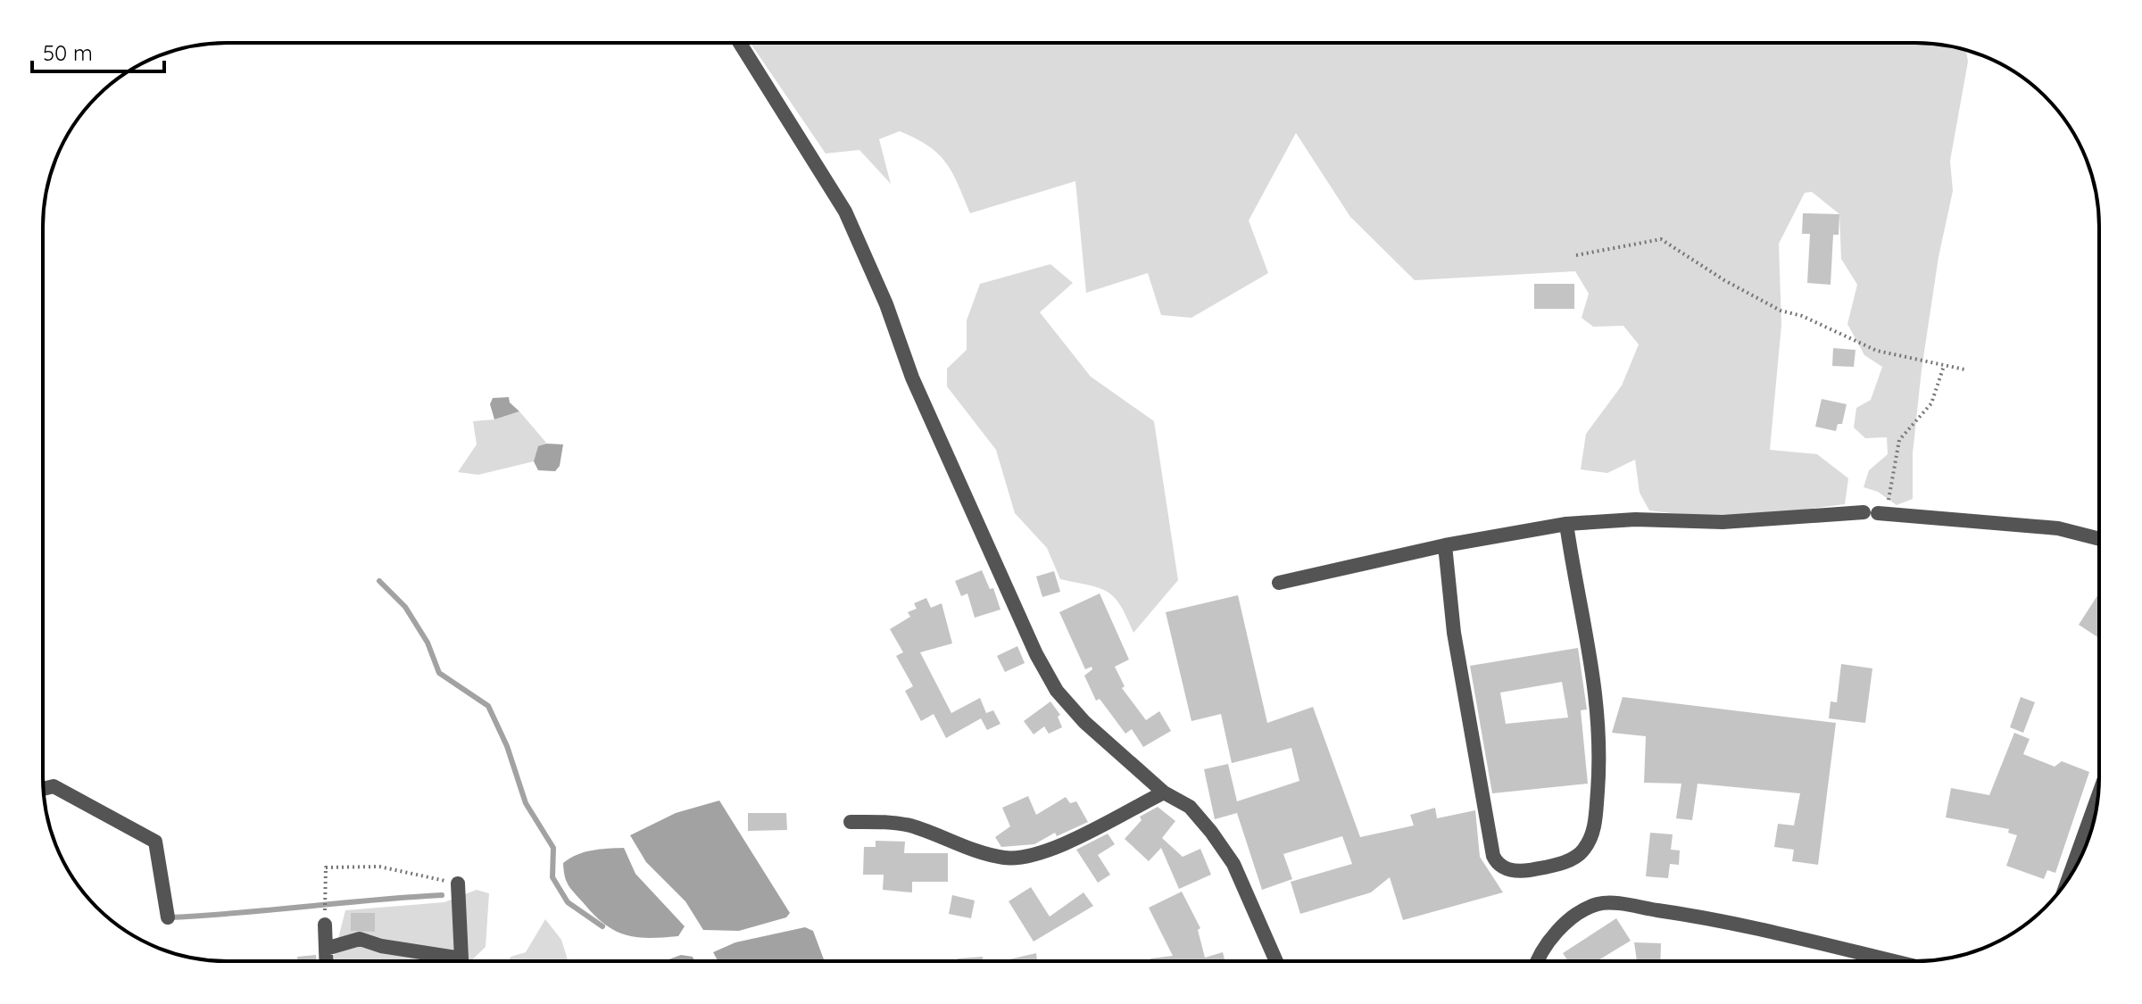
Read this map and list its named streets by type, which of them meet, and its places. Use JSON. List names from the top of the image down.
{
  "scale_bar": "50 m"
}
